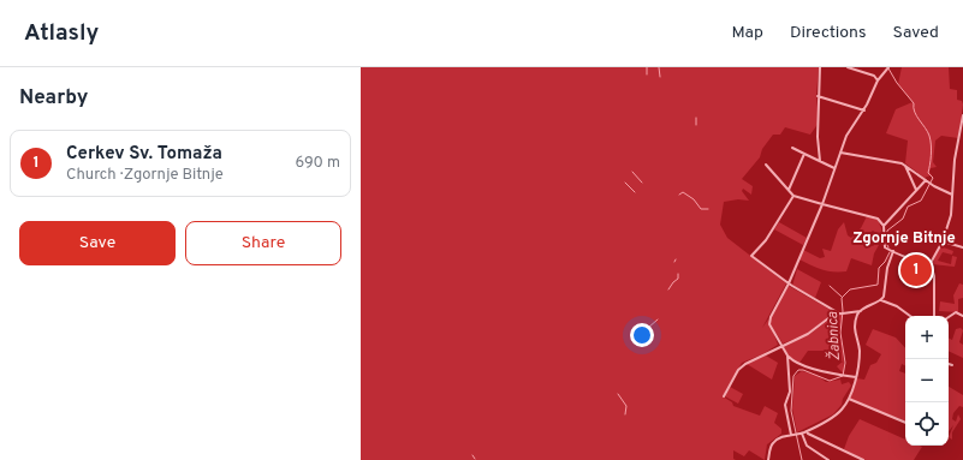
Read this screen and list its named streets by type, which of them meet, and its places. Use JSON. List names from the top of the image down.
{
  "districts": ["Zgornje Bitnje"],
  "water": ["Žabnica"],
  "page": {
    "header": "Atlasly",
    "nav": ["Map", "Directions", "Saved"],
    "heading": "Nearby",
    "list": [
      {
        "mark": "1",
        "name": "Cerkev Sv. Tomaža",
        "note": "Church · Zgornje Bitnje",
        "value": "690 m"
      }
    ],
    "buttons": ["Save", "Share"],
    "pins": "1",
    "map_buttons": ["+", "−"]
  }
}
